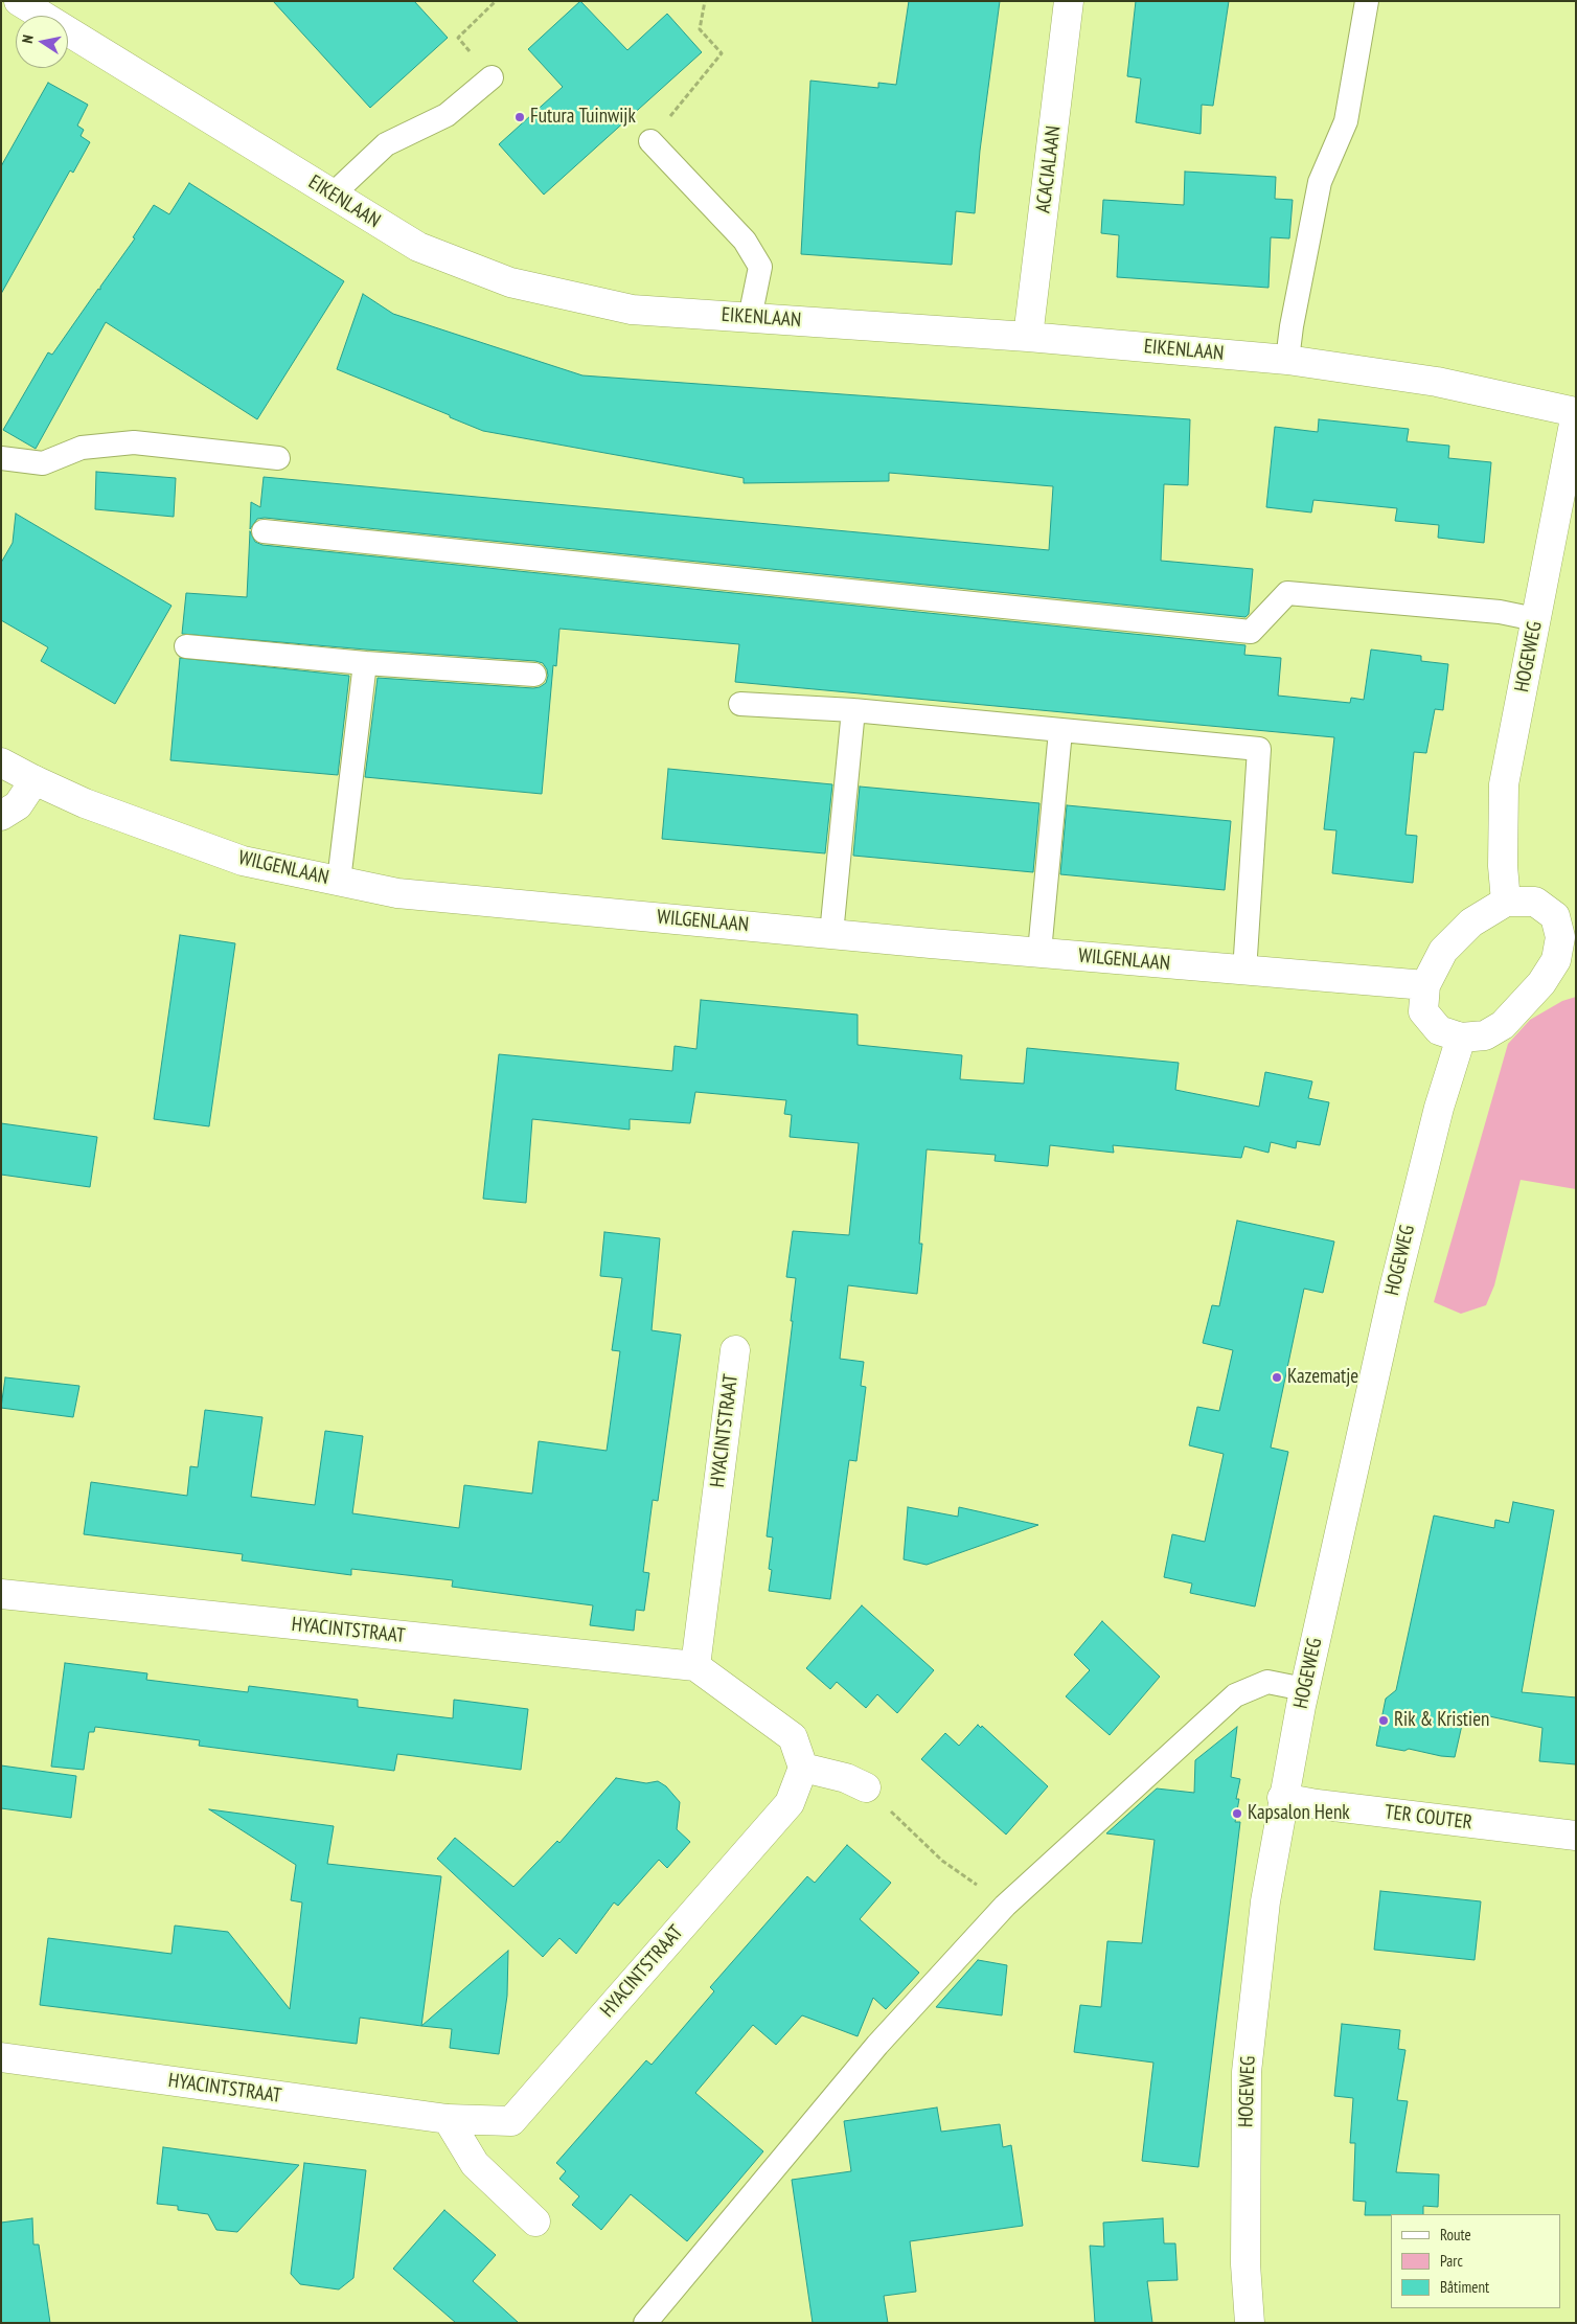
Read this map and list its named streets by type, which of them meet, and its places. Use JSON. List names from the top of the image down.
{
  "streets": {
    "street": [
      "ACACIALAAN",
      "EIKENLAAN",
      "HOGEWEG",
      "WILGENLAAN",
      "HYACINTSTRAAT",
      "TER COUTER"
    ]
  },
  "crossings": [
    ["ACACIALAAN", "EIKENLAAN"],
    ["EIKENLAAN", "HOGEWEG"],
    ["HOGEWEG", "WILGENLAAN"],
    ["HOGEWEG", "TER COUTER"]
  ],
  "places": [
    "Futura Tuinwijk",
    "Kazematje",
    "Rik & Kristien",
    "Kapsalon Henk"
  ],
  "legend": ["Route", "Parc", "Bâtiment"],
  "north": "left"
}
